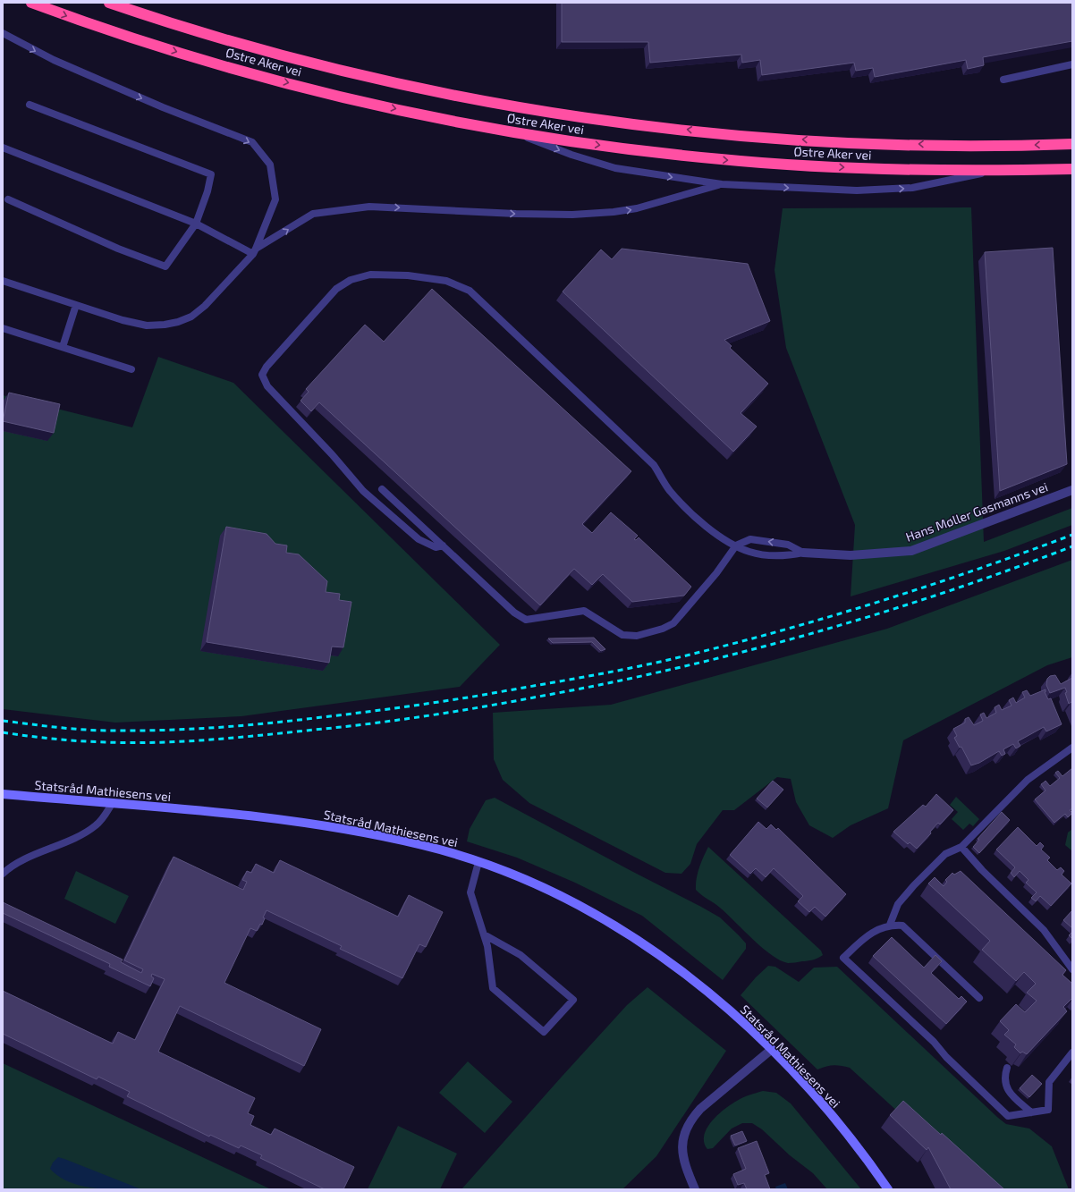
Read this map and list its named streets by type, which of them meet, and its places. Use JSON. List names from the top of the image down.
{
  "streets": {
    "highway": ["Østre Aker vei"],
    "street": ["Hans Møller Gasmanns vei", "Statsråd Mathiesens vei"]
  }
}
